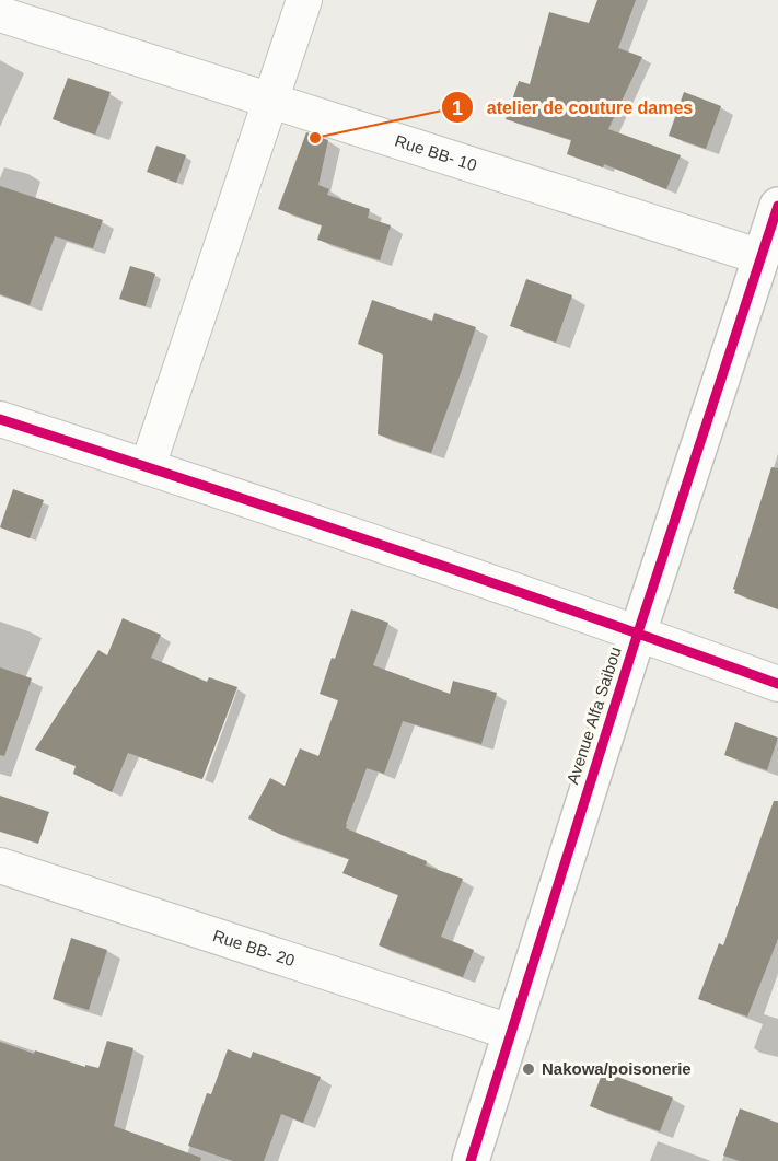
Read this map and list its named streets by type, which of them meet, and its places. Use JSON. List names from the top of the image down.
{
  "streets": {
    "street": ["Rue BB- 10", "Avenue Alfa Saibou", "Rue BB- 20"]
  },
  "crossings": [
    ["Rue BB- 10", "Avenue Alfa Saibou"],
    ["Avenue Alfa Saibou", "Rue BB- 20"]
  ],
  "places": ["atelier de couture dames", "Nakowa/poisonerie"]
}
